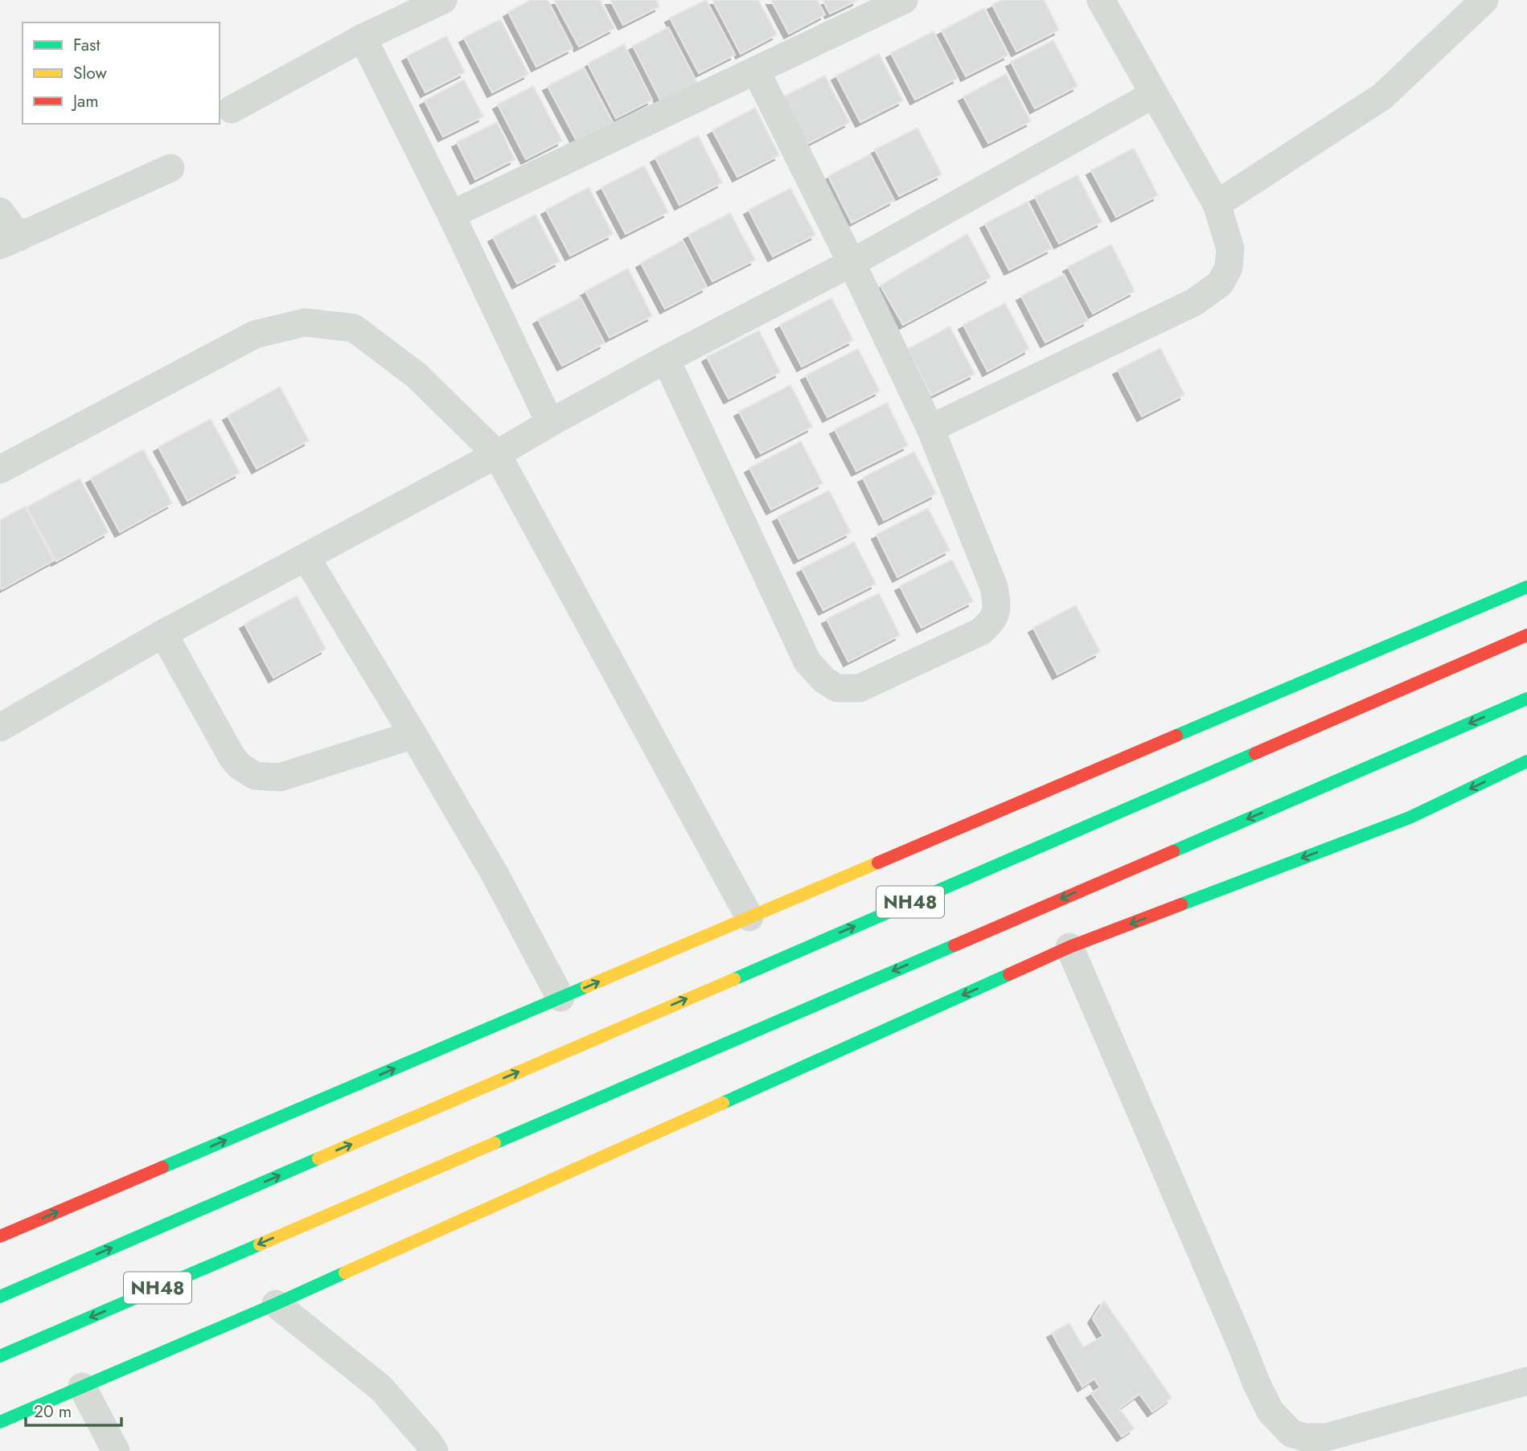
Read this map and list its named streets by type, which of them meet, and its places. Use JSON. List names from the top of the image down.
{
  "streets": {
    "highway": ["NH48"]
  },
  "legend": ["Fast", "Slow", "Jam"],
  "scale_bar": "20 m"
}
